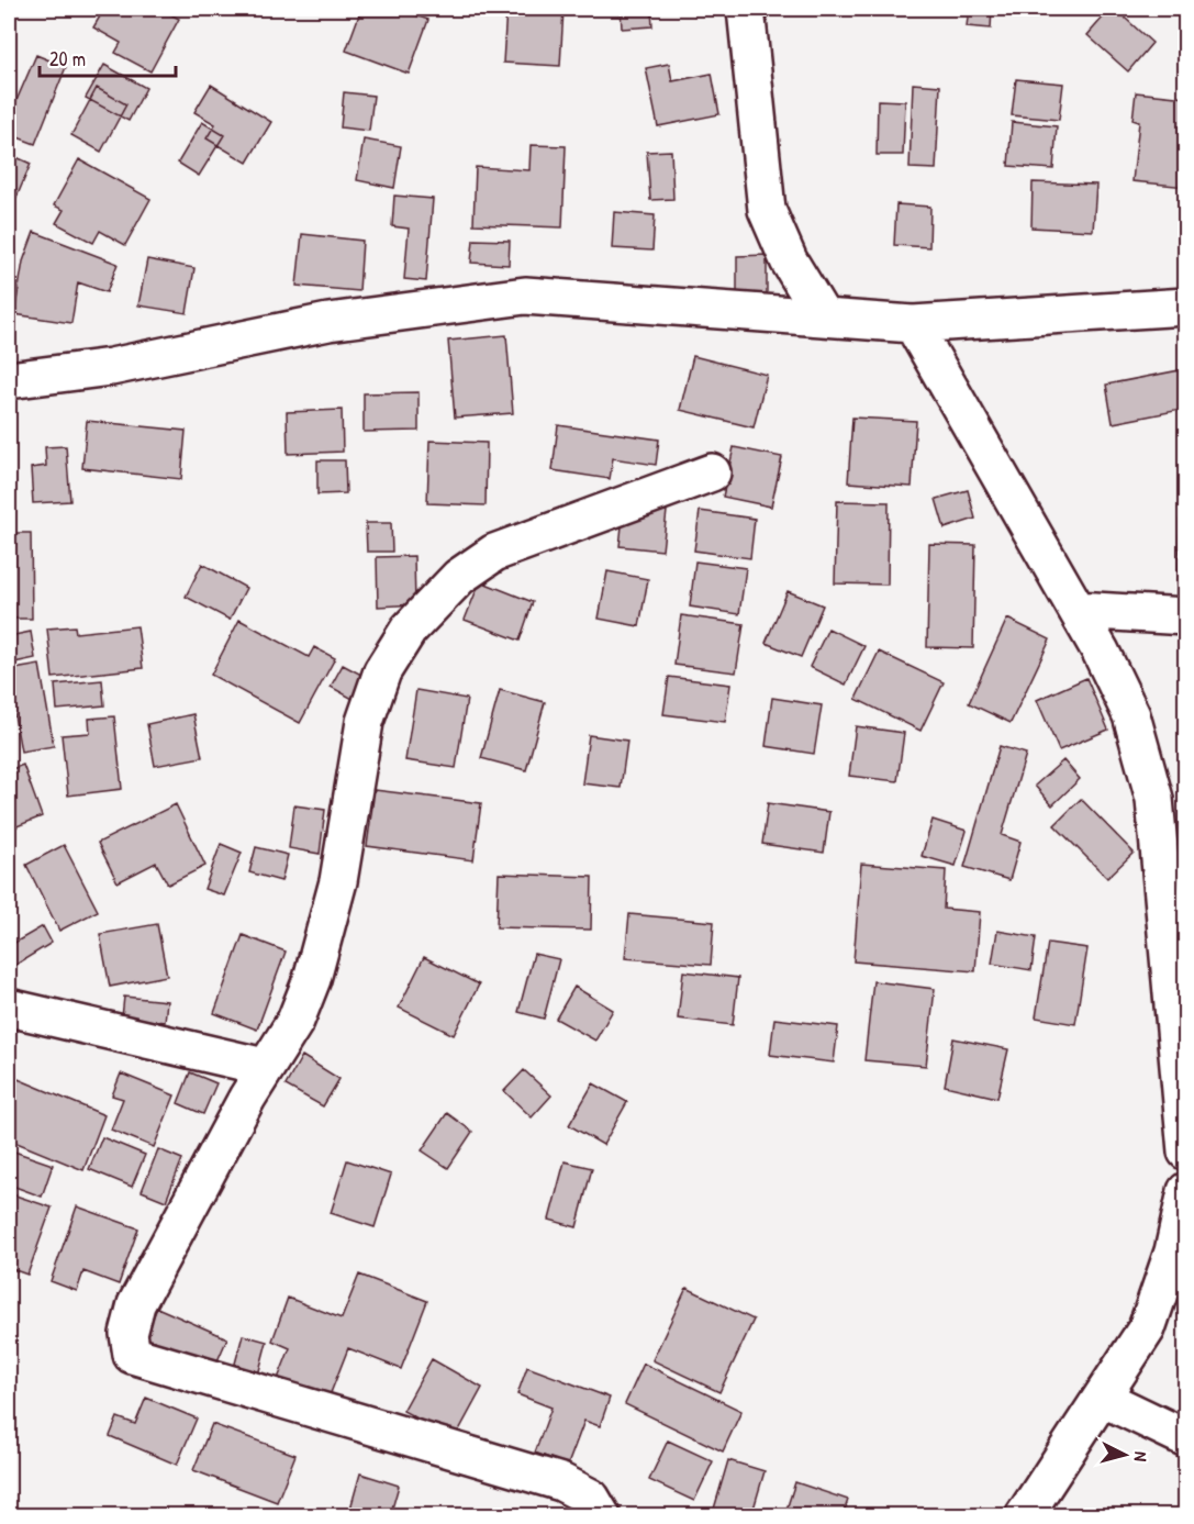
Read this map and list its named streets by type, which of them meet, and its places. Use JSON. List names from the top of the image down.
{
  "scale_bar": "20 m",
  "north": "right"
}
